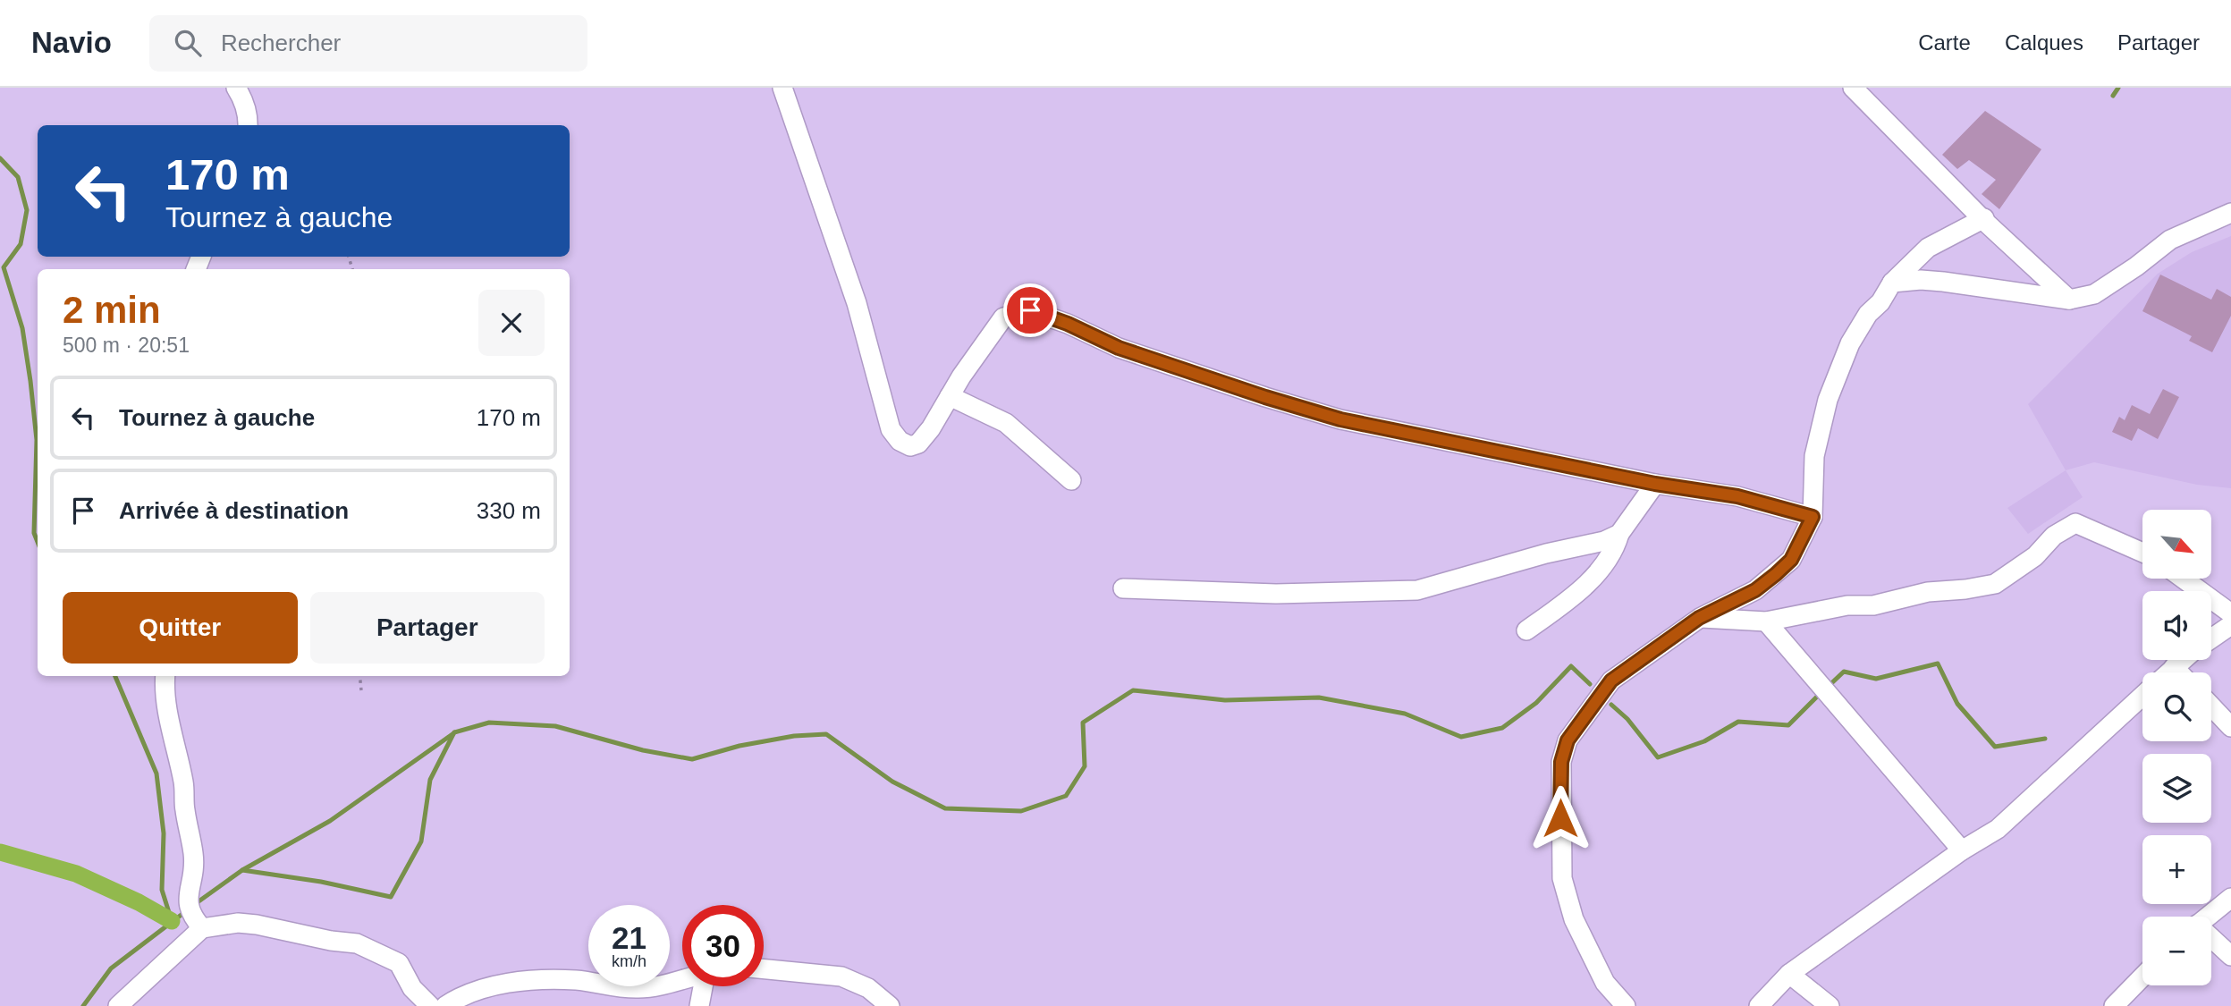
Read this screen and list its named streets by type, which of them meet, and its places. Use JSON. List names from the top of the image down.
{
  "north": "bottom right",
  "page": {
    "header": "Navio",
    "search": "Rechercher",
    "nav": ["Carte", "Calques", "Partager"],
    "turn": ["170 m", "Tournez à gauche"],
    "heading": ["2 min", "500 m · 20:51"],
    "list": [
      {
        "name": "Tournez à gauche",
        "value": "170 m"
      },
      {
        "name": "Arrivée à destination",
        "value": "330 m"
      }
    ],
    "map_buttons": ["+", "−"],
    "buttons": ["Quitter", "Partager"],
    "speed": "21 km/h",
    "limit": "30"
  }
}
